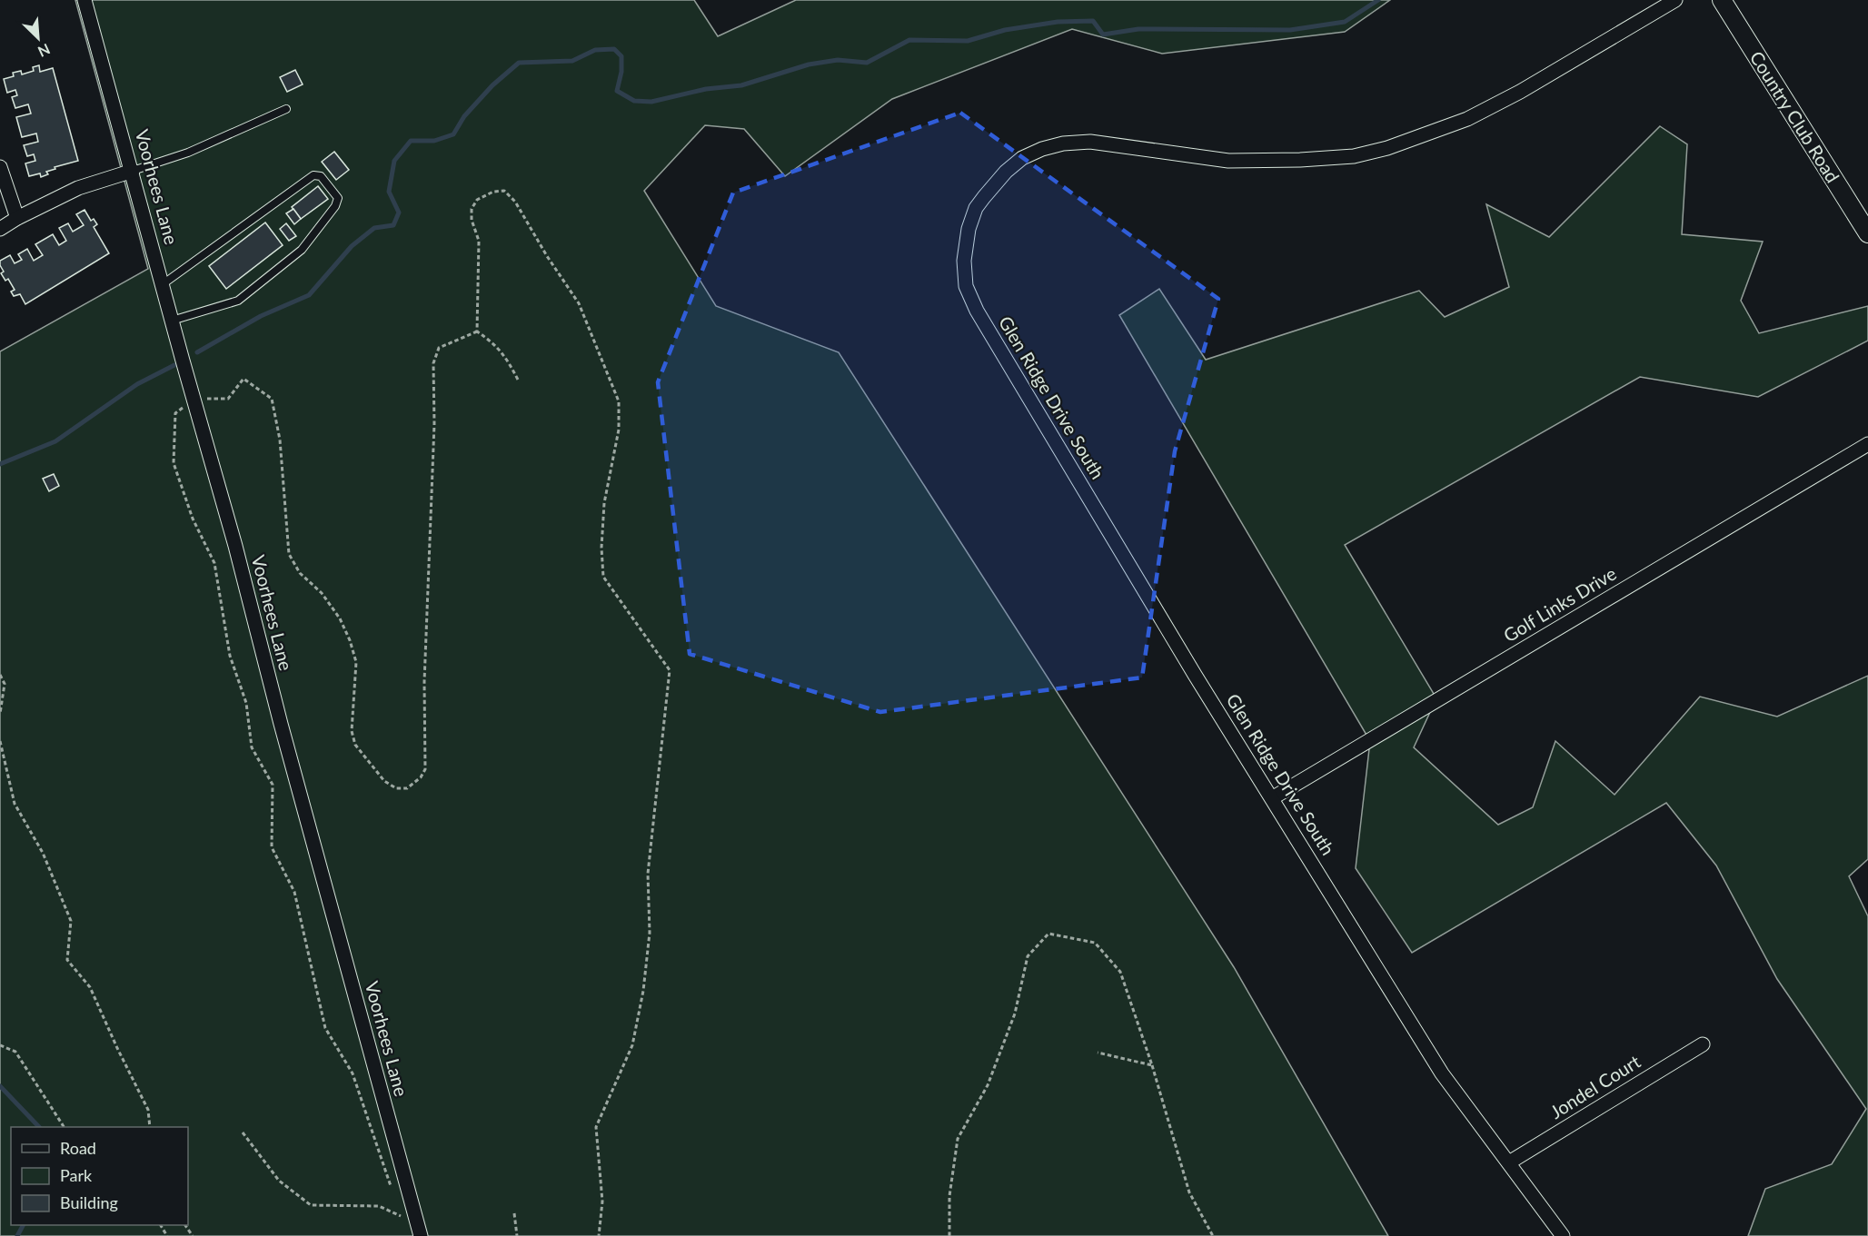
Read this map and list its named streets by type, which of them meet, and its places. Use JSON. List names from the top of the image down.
{
  "streets": {
    "street": [
      "Country Club Road",
      "Voorhees Lane",
      "Glen Ridge Drive South",
      "Golf Links Drive",
      "Jondel Court"
    ]
  },
  "crossings": [
    ["Glen Ridge Drive South", "Golf Links Drive"],
    ["Glen Ridge Drive South", "Jondel Court"]
  ],
  "legend": ["Road", "Park", "Building"],
  "north": "bottom right"
}
